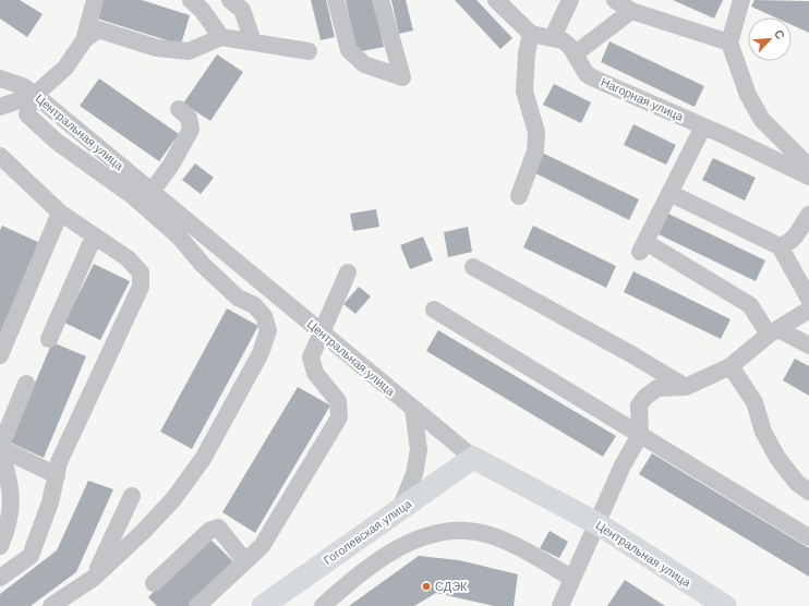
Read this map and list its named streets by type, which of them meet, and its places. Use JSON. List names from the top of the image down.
{
  "streets": {
    "main road": ["Центральная улица", "Гоголевская улица"],
    "street": ["Нагорная улица"]
  },
  "crossings": [
    ["Центральная улица", "Гоголевская улица"]
  ],
  "places": ["СДЭК"],
  "north": "top right"
}
